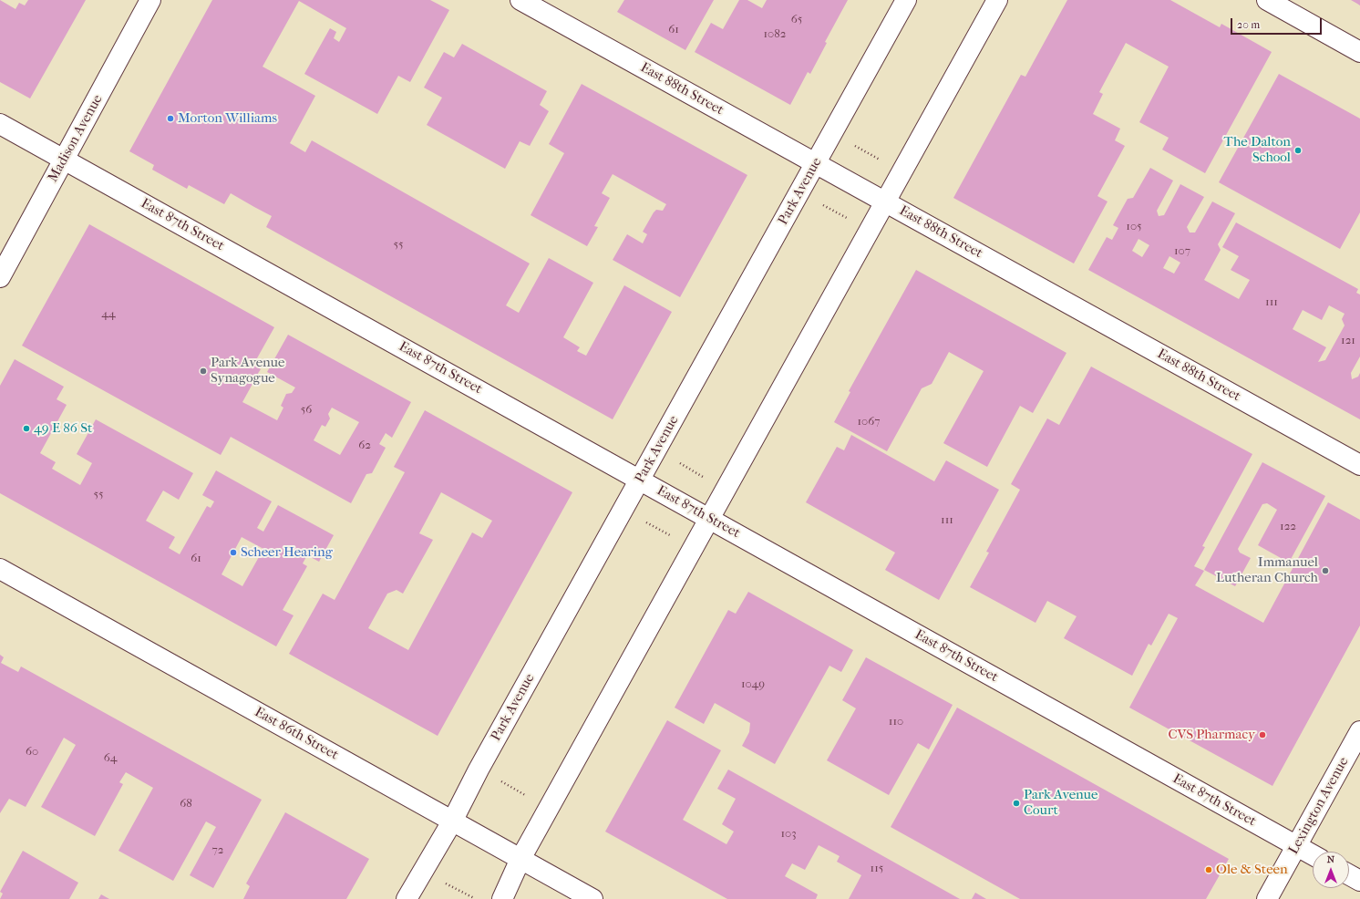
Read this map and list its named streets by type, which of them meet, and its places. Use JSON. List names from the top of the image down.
{
  "streets": {
    "main road": [
      "East 88th Street",
      "Madison Avenue",
      "Park Avenue",
      "East 87th Street",
      "East 86th Street",
      "Lexington Avenue"
    ]
  },
  "crossings": [
    ["East 88th Street", "Park Avenue"],
    ["Madison Avenue", "East 87th Street"],
    ["Park Avenue", "East 87th Street"],
    ["Park Avenue", "East 86th Street"],
    ["East 87th Street", "Lexington Avenue"]
  ],
  "places": [
    "Morton Williams",
    "The Dalton School",
    "Park Avenue Synagogue",
    "49 E 86 St",
    "Scheer Hearing",
    "Immanuel Lutheran Church",
    "CVS Pharmacy",
    "Park Avenue Court",
    "Ole & Steen"
  ],
  "house_numbers": [
    "65",
    "61",
    "1082",
    "105",
    "55",
    "107",
    "111",
    "44",
    "121",
    "56",
    "1067",
    "62",
    "55",
    "111",
    "122",
    "61",
    "1049",
    "110",
    "60",
    "64",
    "68",
    "103",
    "72",
    "115"
  ],
  "scale_bar": "20 m",
  "north": "top"
}
